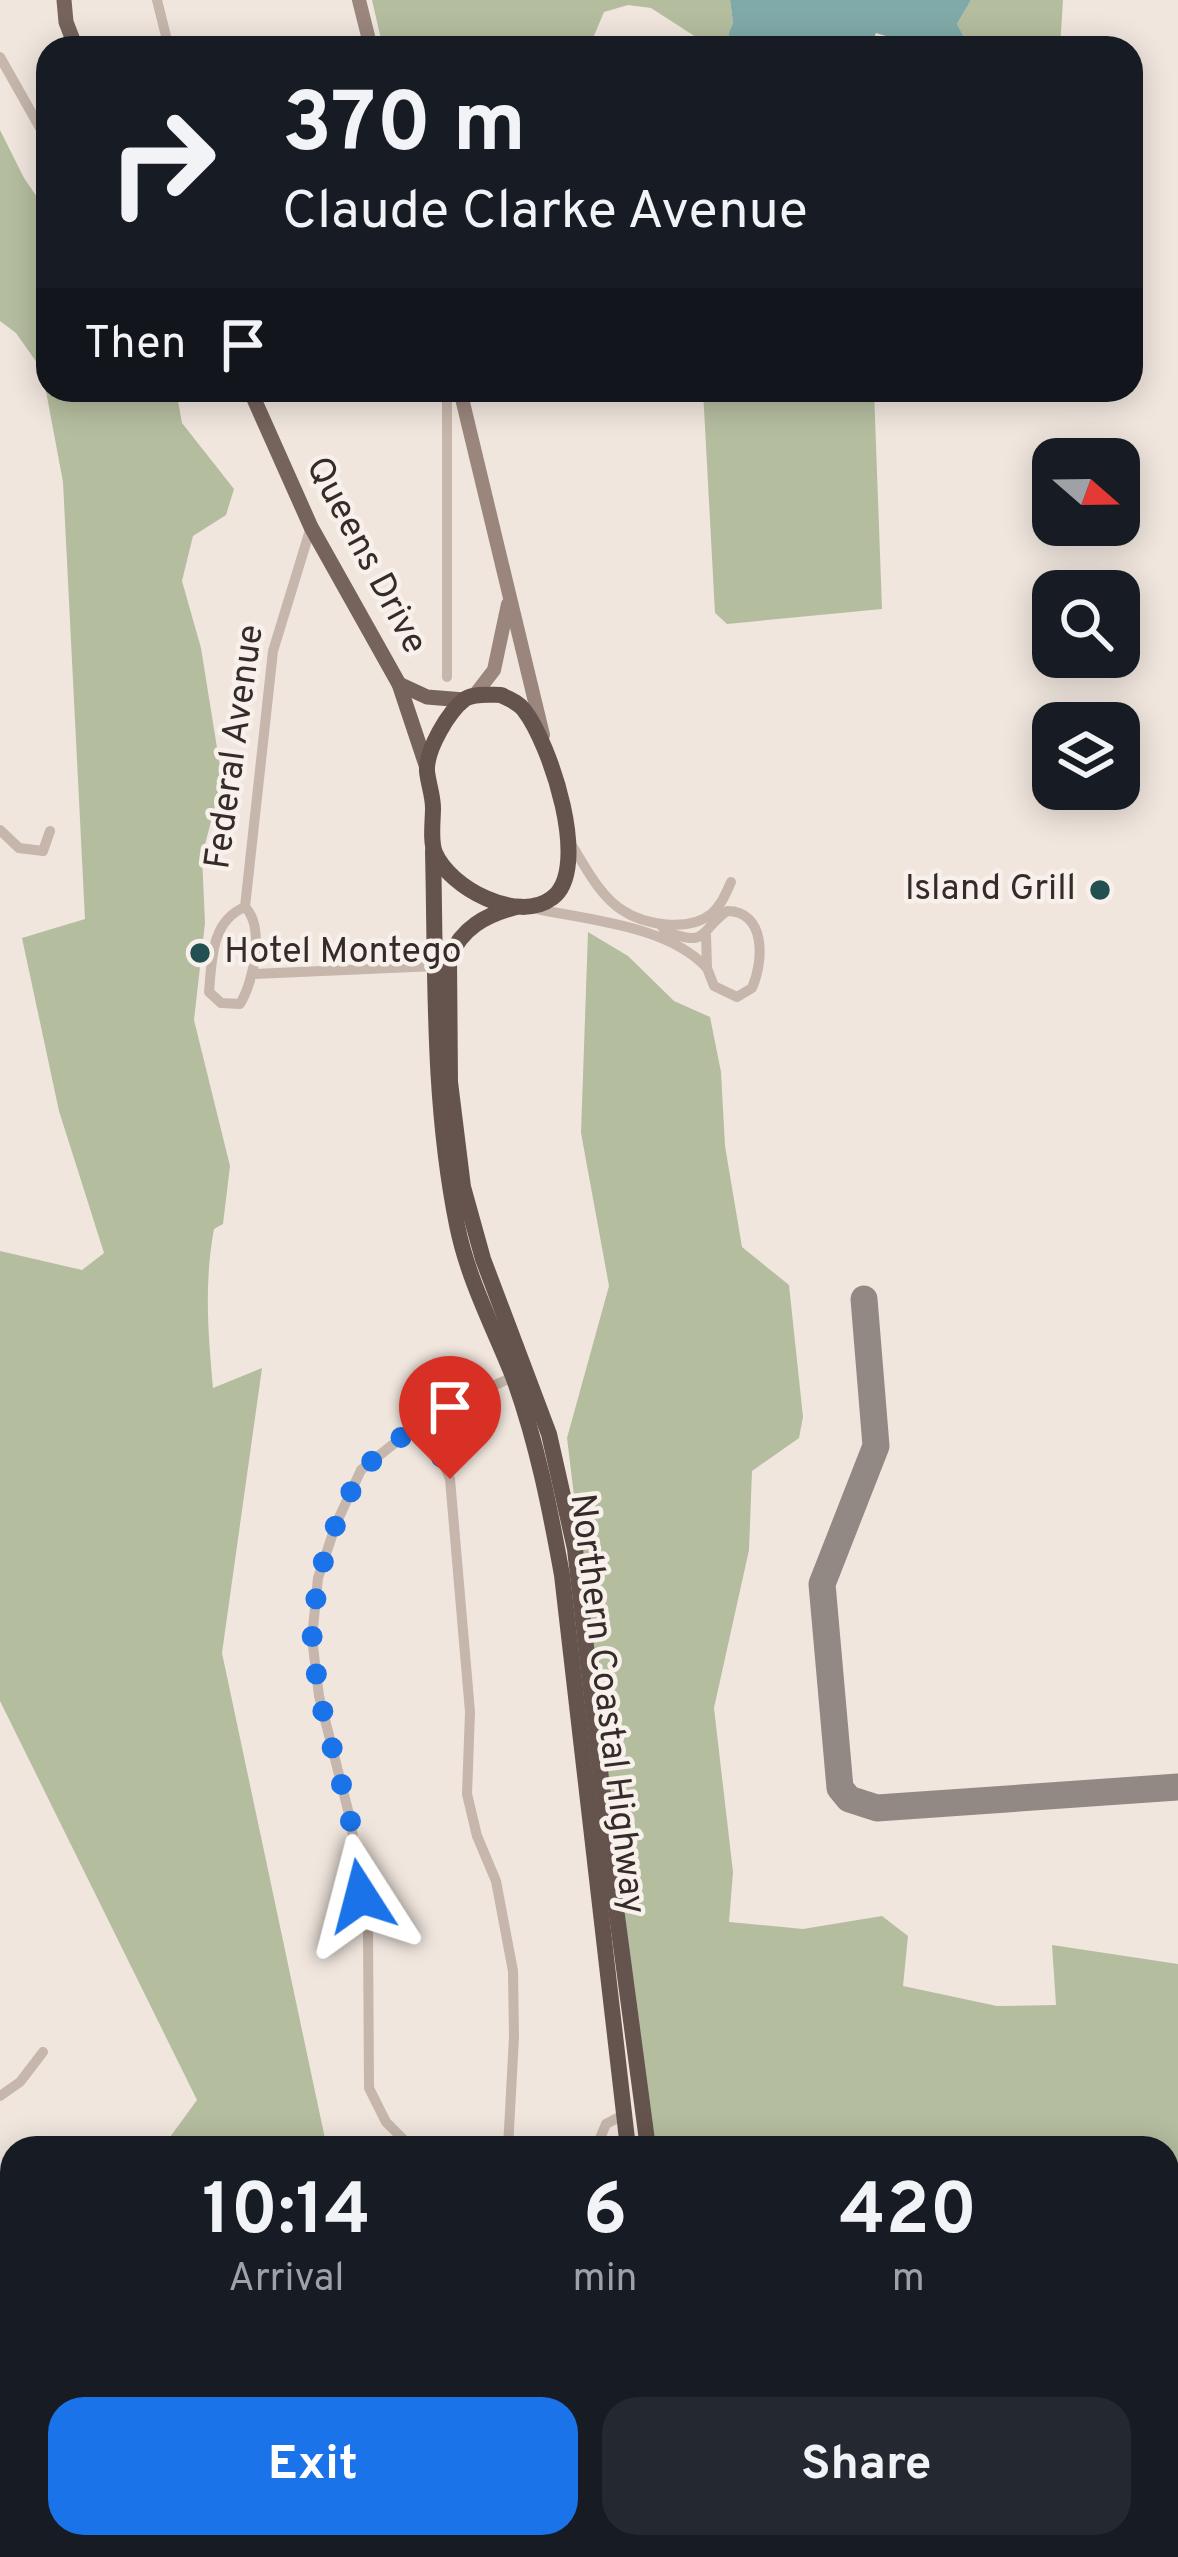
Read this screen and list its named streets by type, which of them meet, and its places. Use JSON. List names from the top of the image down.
{
  "streets": {
    "highway": ["Northern Coastal Highway"],
    "main road": ["Queens Drive"],
    "street": ["Federal Avenue"]
  },
  "crossings": [
    ["Queens Drive", "Federal Avenue"],
    ["Queens Drive", "Northern Coastal Highway"]
  ],
  "places": ["Island Grill", "Hotel Montego"],
  "north": "right",
  "page": {
    "turn": ["370 m", "Claude Clarke Avenue"],
    "then": "Then",
    "eta": [
      "10:14",
      "Arrival",
      "6",
      "min",
      "420",
      "m"
    ],
    "buttons": ["Exit", "Share"]
  }
}
